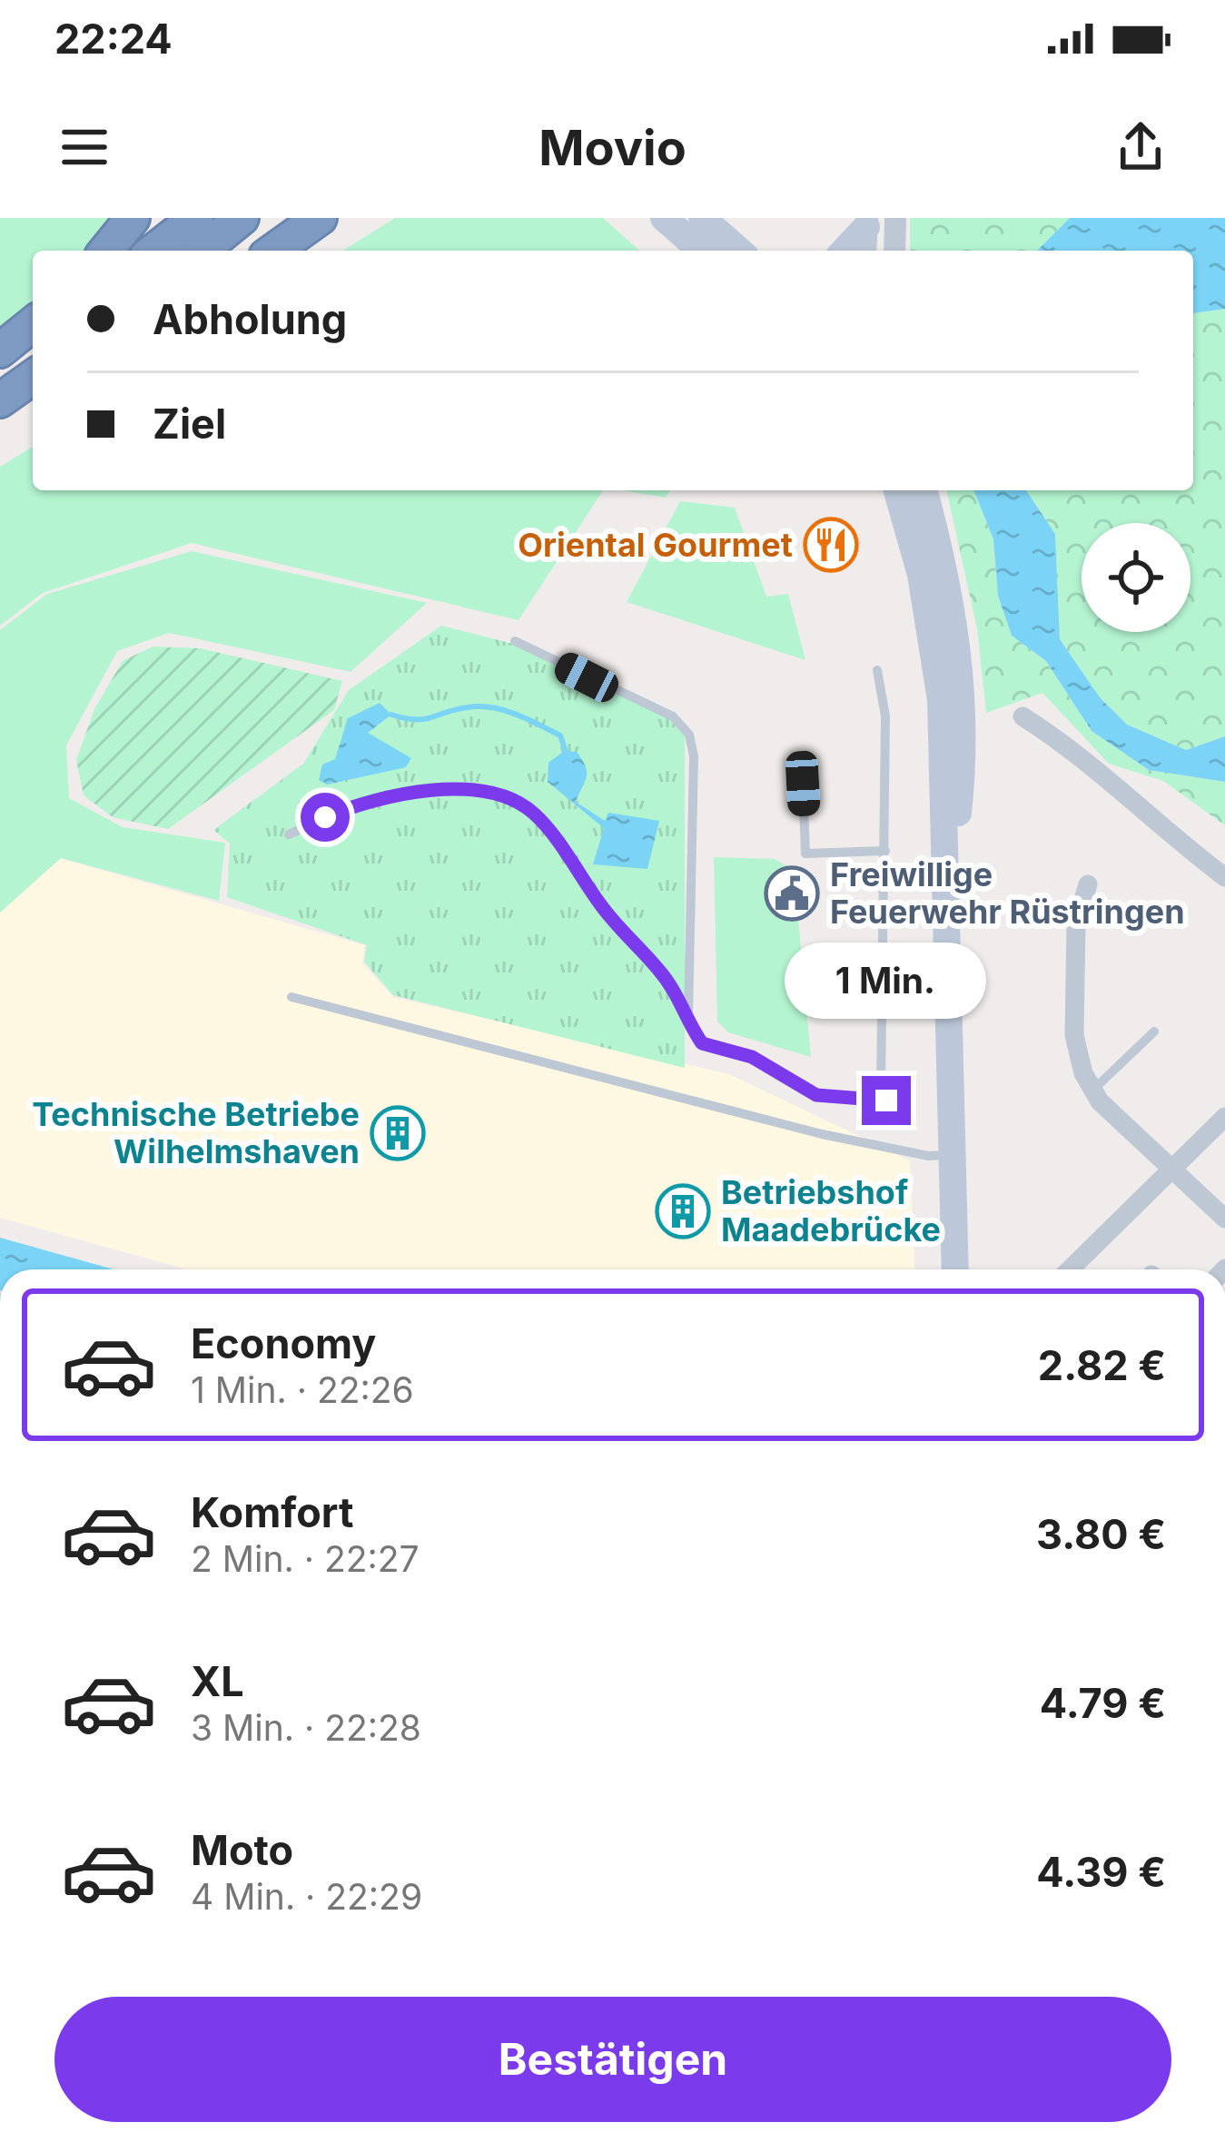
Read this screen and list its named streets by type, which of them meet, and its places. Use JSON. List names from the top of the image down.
{
  "places": {
    "restaurant": ["Oriental Gourmet"],
    "public building": ["Freiwillige Feuerwehr Rüstringen"],
    "building": ["Technische Betriebe Wilhelmshaven", "Betriebshof Maadebrücke"]
  },
  "page": {
    "status": "22:24",
    "header": "Movio",
    "banner": ["Abholung", "Ziel"],
    "bubble": "1 Min.",
    "list": [
      {
        "name": "Economy",
        "note": "1 Min. · 22:26",
        "value": "2.82 €"
      },
      {
        "name": "Komfort",
        "note": "2 Min. · 22:27",
        "value": "3.80 €"
      },
      {
        "name": "XL",
        "note": "3 Min. · 22:28",
        "value": "4.79 €"
      },
      {
        "name": "Moto",
        "note": "4 Min. · 22:29",
        "value": "4.39 €"
      }
    ],
    "buttons": "Bestätigen"
  }
}
